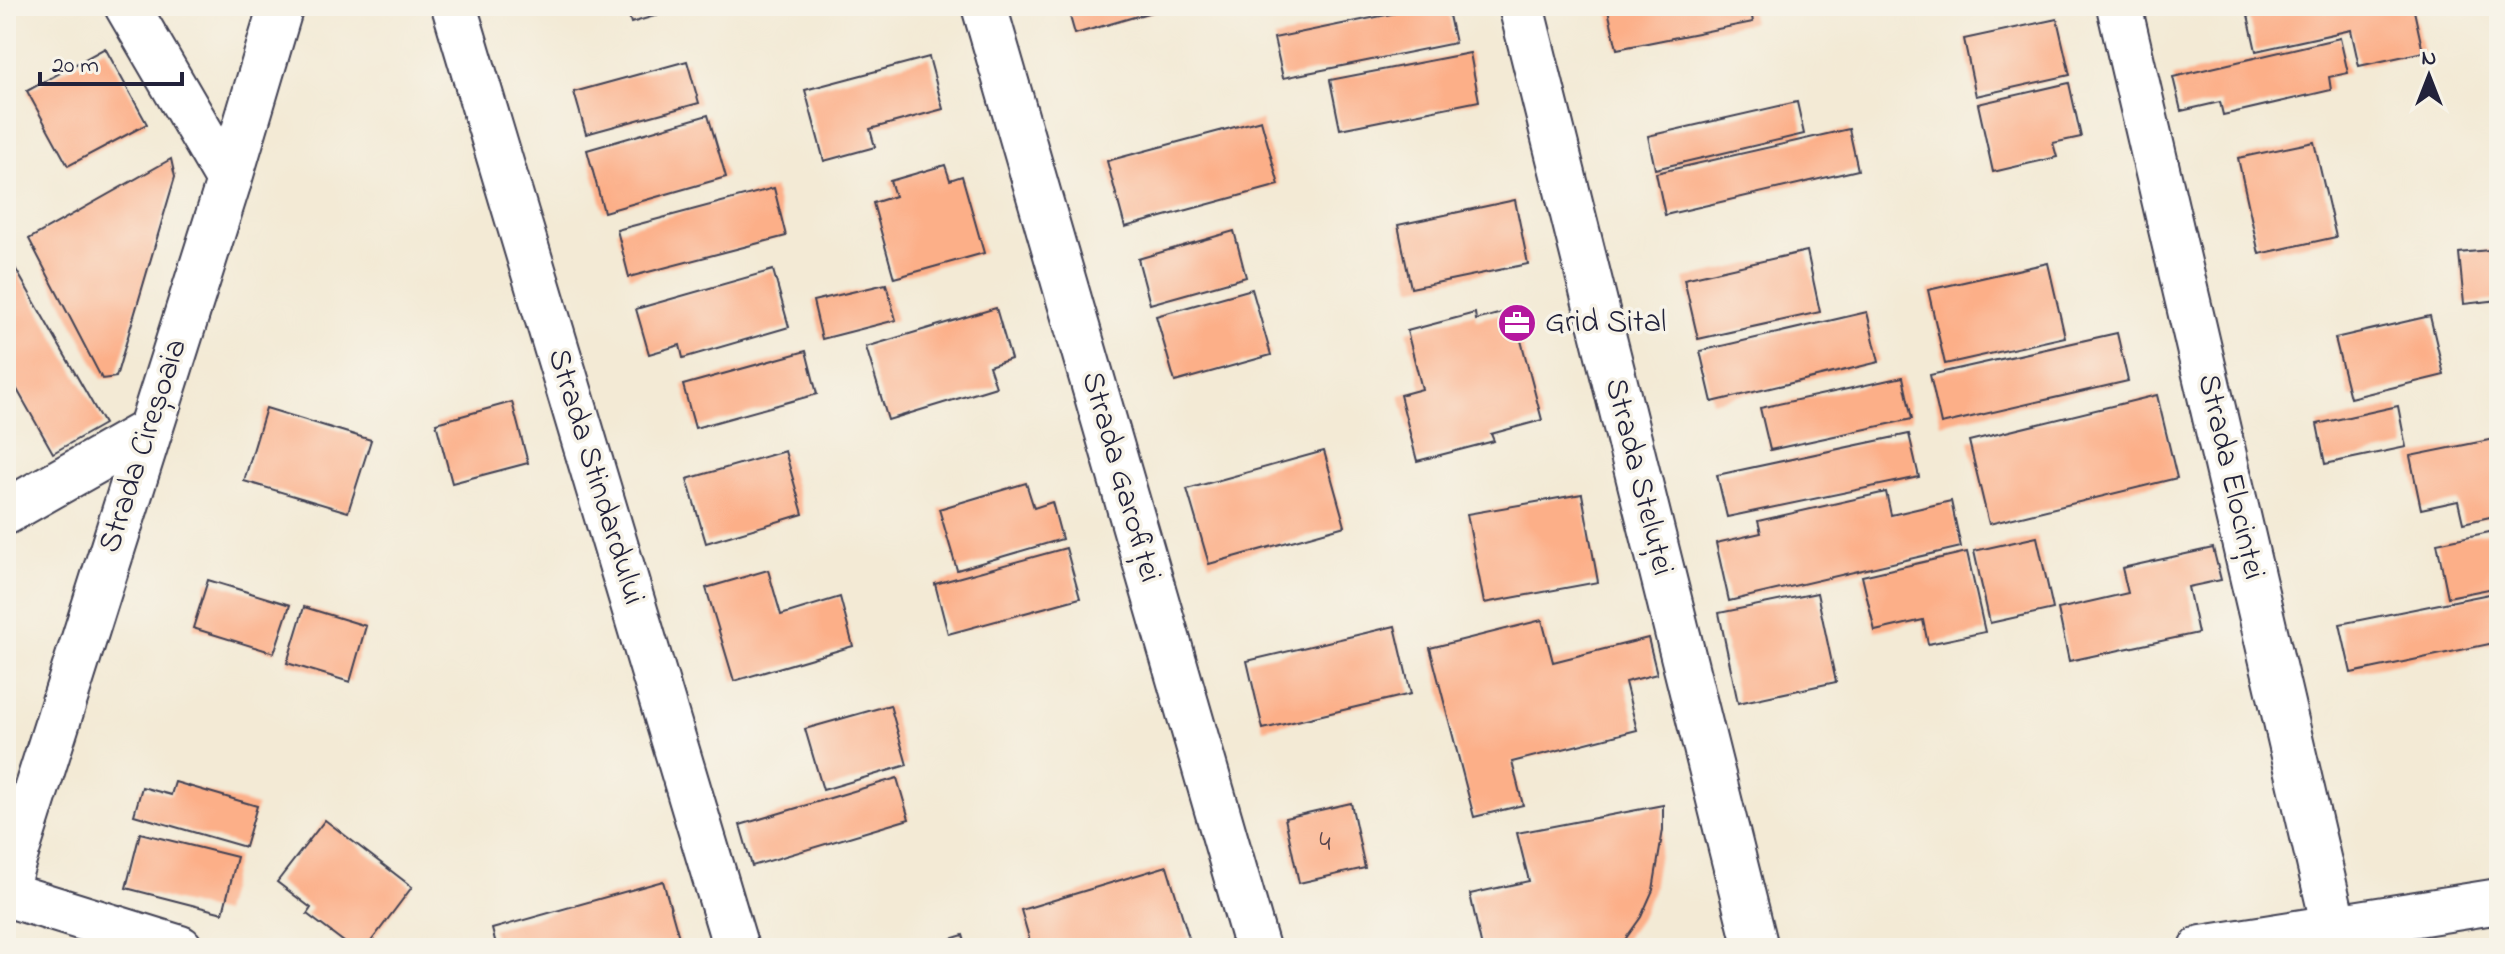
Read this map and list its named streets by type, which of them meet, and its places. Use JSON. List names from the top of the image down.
{
  "streets": {
    "street": [
      "Strada Cireșoaia",
      "Strada Stindardului",
      "Strada Garofiței",
      "Strada Steluței",
      "Strada Elocinței"
    ]
  },
  "places": {
    "office": ["Grid Sital"]
  },
  "house_numbers": ["4"],
  "scale_bar": "20 m",
  "north": "top"
}
